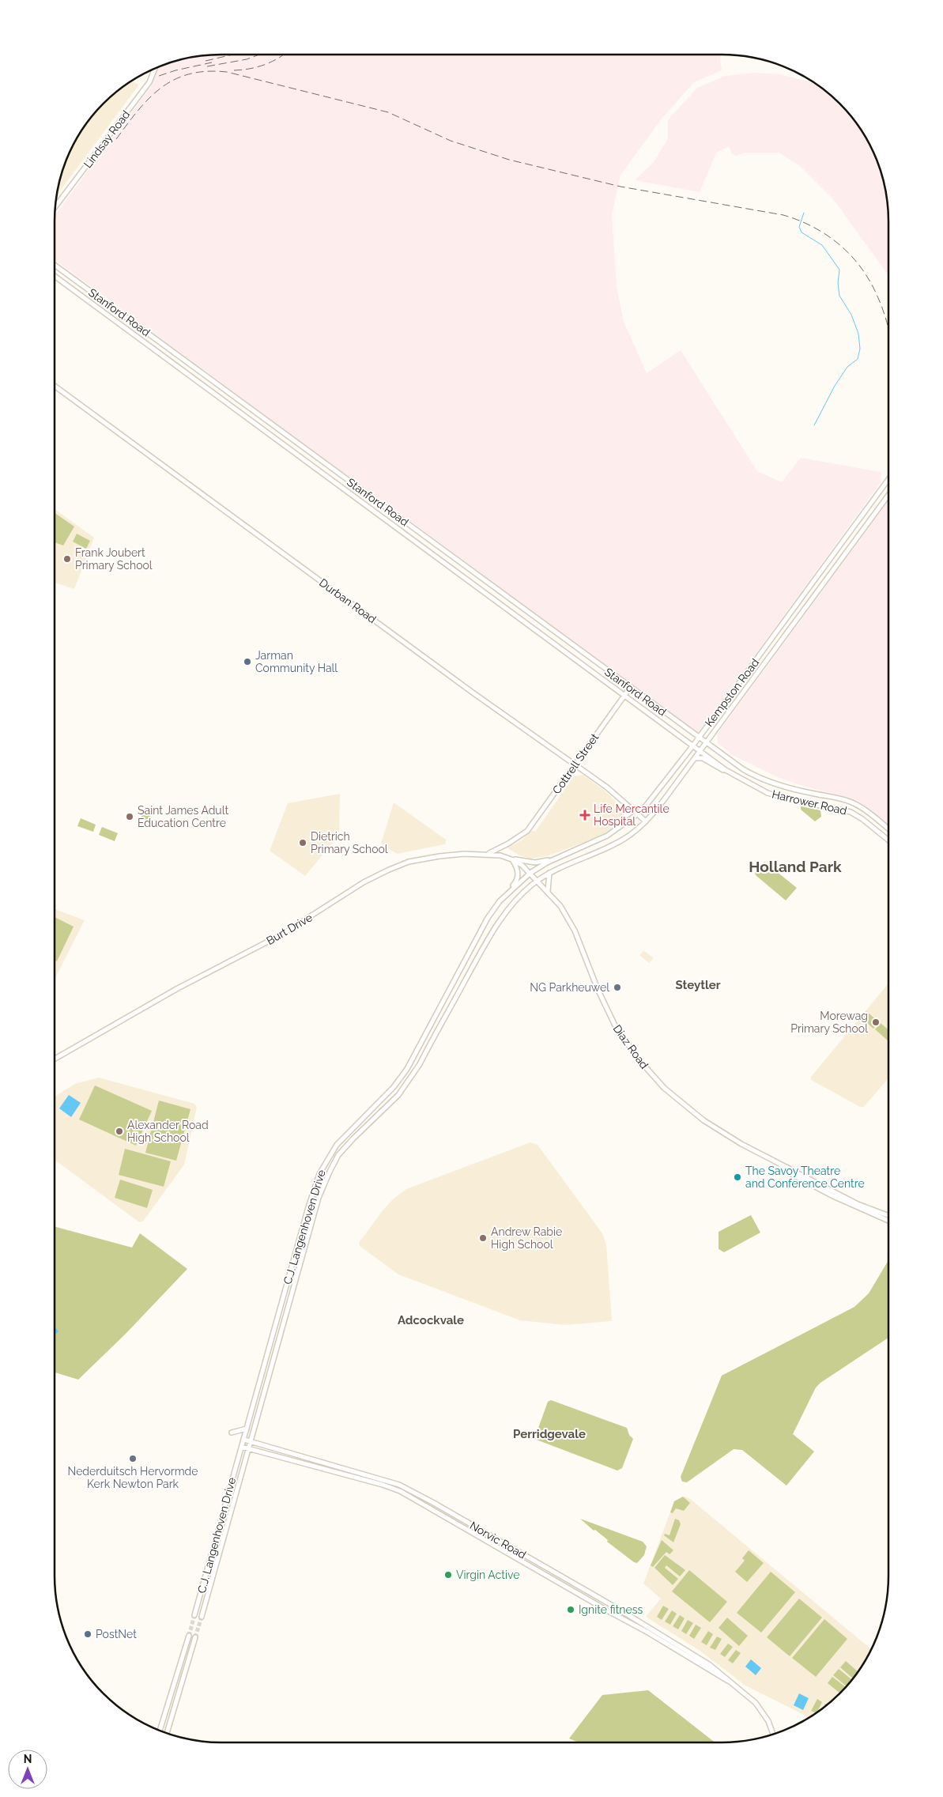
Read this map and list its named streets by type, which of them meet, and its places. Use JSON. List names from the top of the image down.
{
  "streets": {
    "main road": [
      "Lindsay Road",
      "Stanford Road",
      "Durban Road",
      "Kempston Road",
      "Cottrell Street",
      "Harrower Road",
      "Burt Drive",
      "Diaz Road",
      "C.J. Langenhoven Drive",
      "Norvic Road"
    ]
  },
  "crossings": [
    ["Stanford Road", "Kempston Road"],
    ["Stanford Road", "Cottrell Street"],
    ["Stanford Road", "Harrower Road"],
    ["Durban Road", "Kempston Road"],
    ["Durban Road", "Cottrell Street"],
    ["Kempston Road", "Harrower Road"],
    ["Kempston Road", "Burt Drive"],
    ["Kempston Road", "Diaz Road"],
    ["Kempston Road", "C.J. Langenhoven Drive"],
    ["Cottrell Street", "Burt Drive"],
    ["Burt Drive", "Diaz Road"],
    ["Burt Drive", "C.J. Langenhoven Drive"],
    ["Diaz Road", "C.J. Langenhoven Drive"],
    ["C.J. Langenhoven Drive", "Norvic Road"]
  ],
  "districts": [
    "Holland Park",
    "Steytler",
    "Adcockvale",
    "Perridgevale"
  ],
  "places": {
    "other": [
      "Frank Joubert Primary School",
      "Jarman Community Hall",
      "Saint James Adult Education Centre",
      "Dietrich Primary School",
      "NG Parkheuwel",
      "Morewag Primary School",
      "Alexander Road High School",
      "The Savoy Theatre and Conference Centre",
      "Andrew Rabie High School",
      "Nederduitsch Hervormde Kerk Newton Park",
      "Virgin Active",
      "Ignite fitness",
      "PostNet"
    ],
    "health": ["Life Mercantile Hospital"]
  },
  "north": "top"
}
